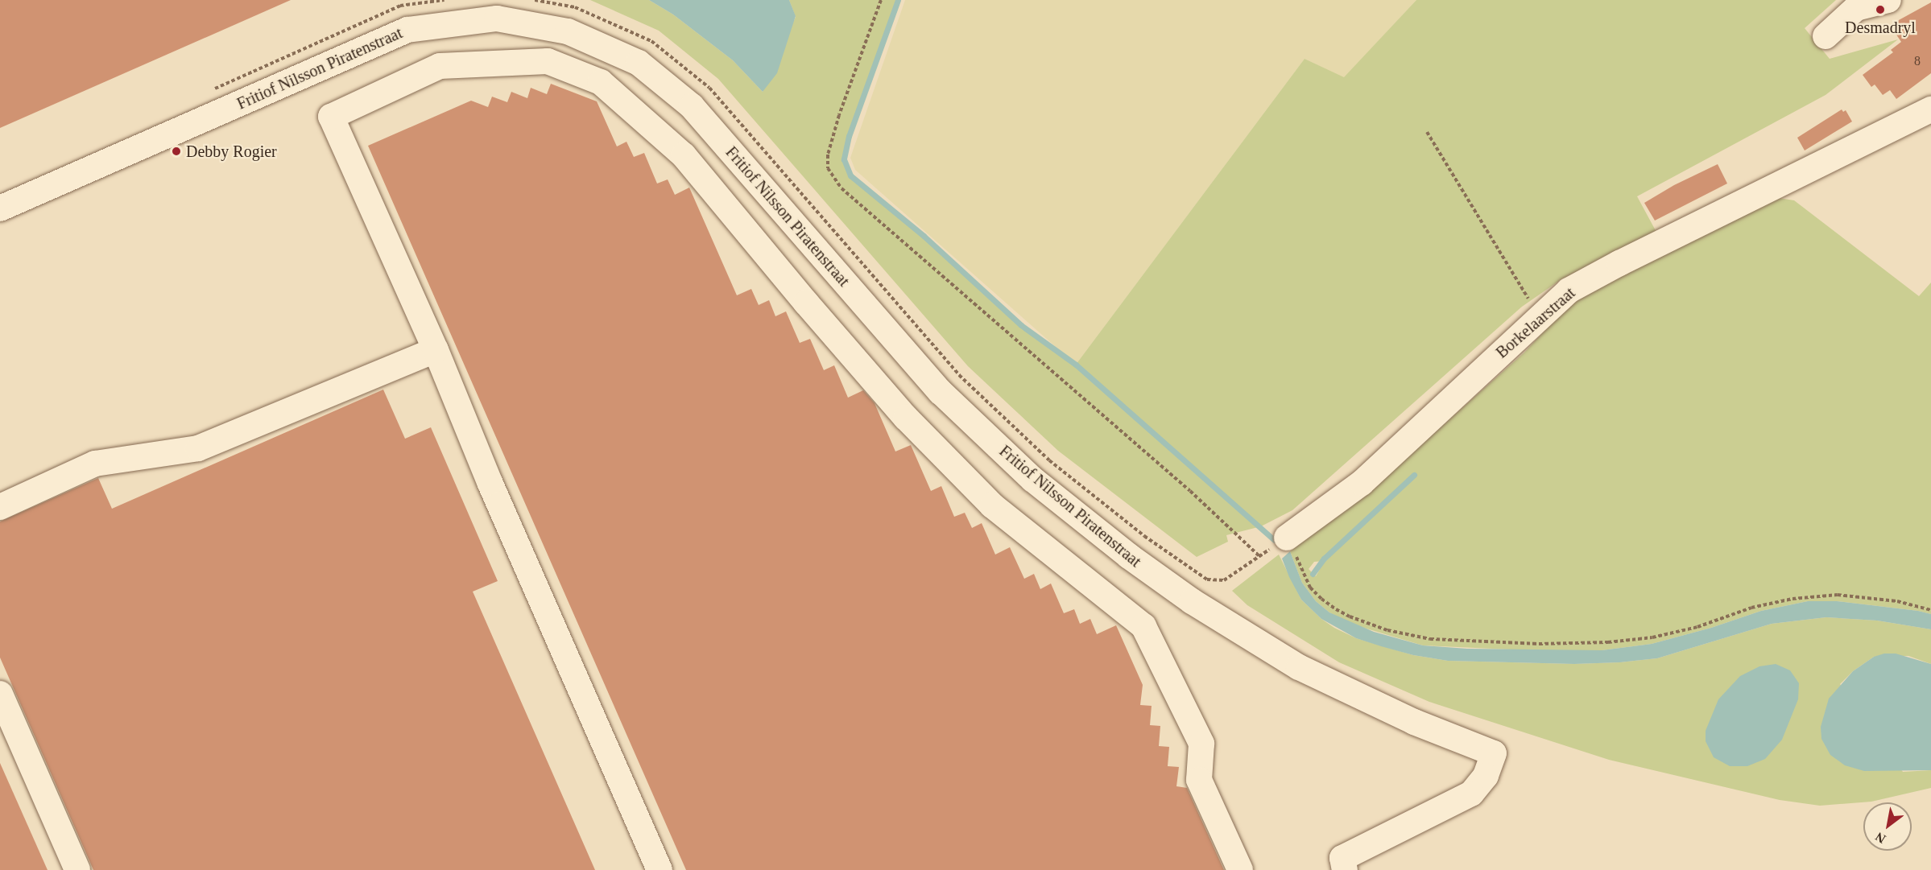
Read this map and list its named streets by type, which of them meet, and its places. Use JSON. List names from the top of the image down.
{
  "streets": {
    "street": ["Fritiof Nilsson Piratenstraat", "Borkelaarstraat"]
  },
  "places": ["Desmadryl", "Debby Rogier"],
  "house_numbers": ["8"],
  "north": "bottom left"
}
